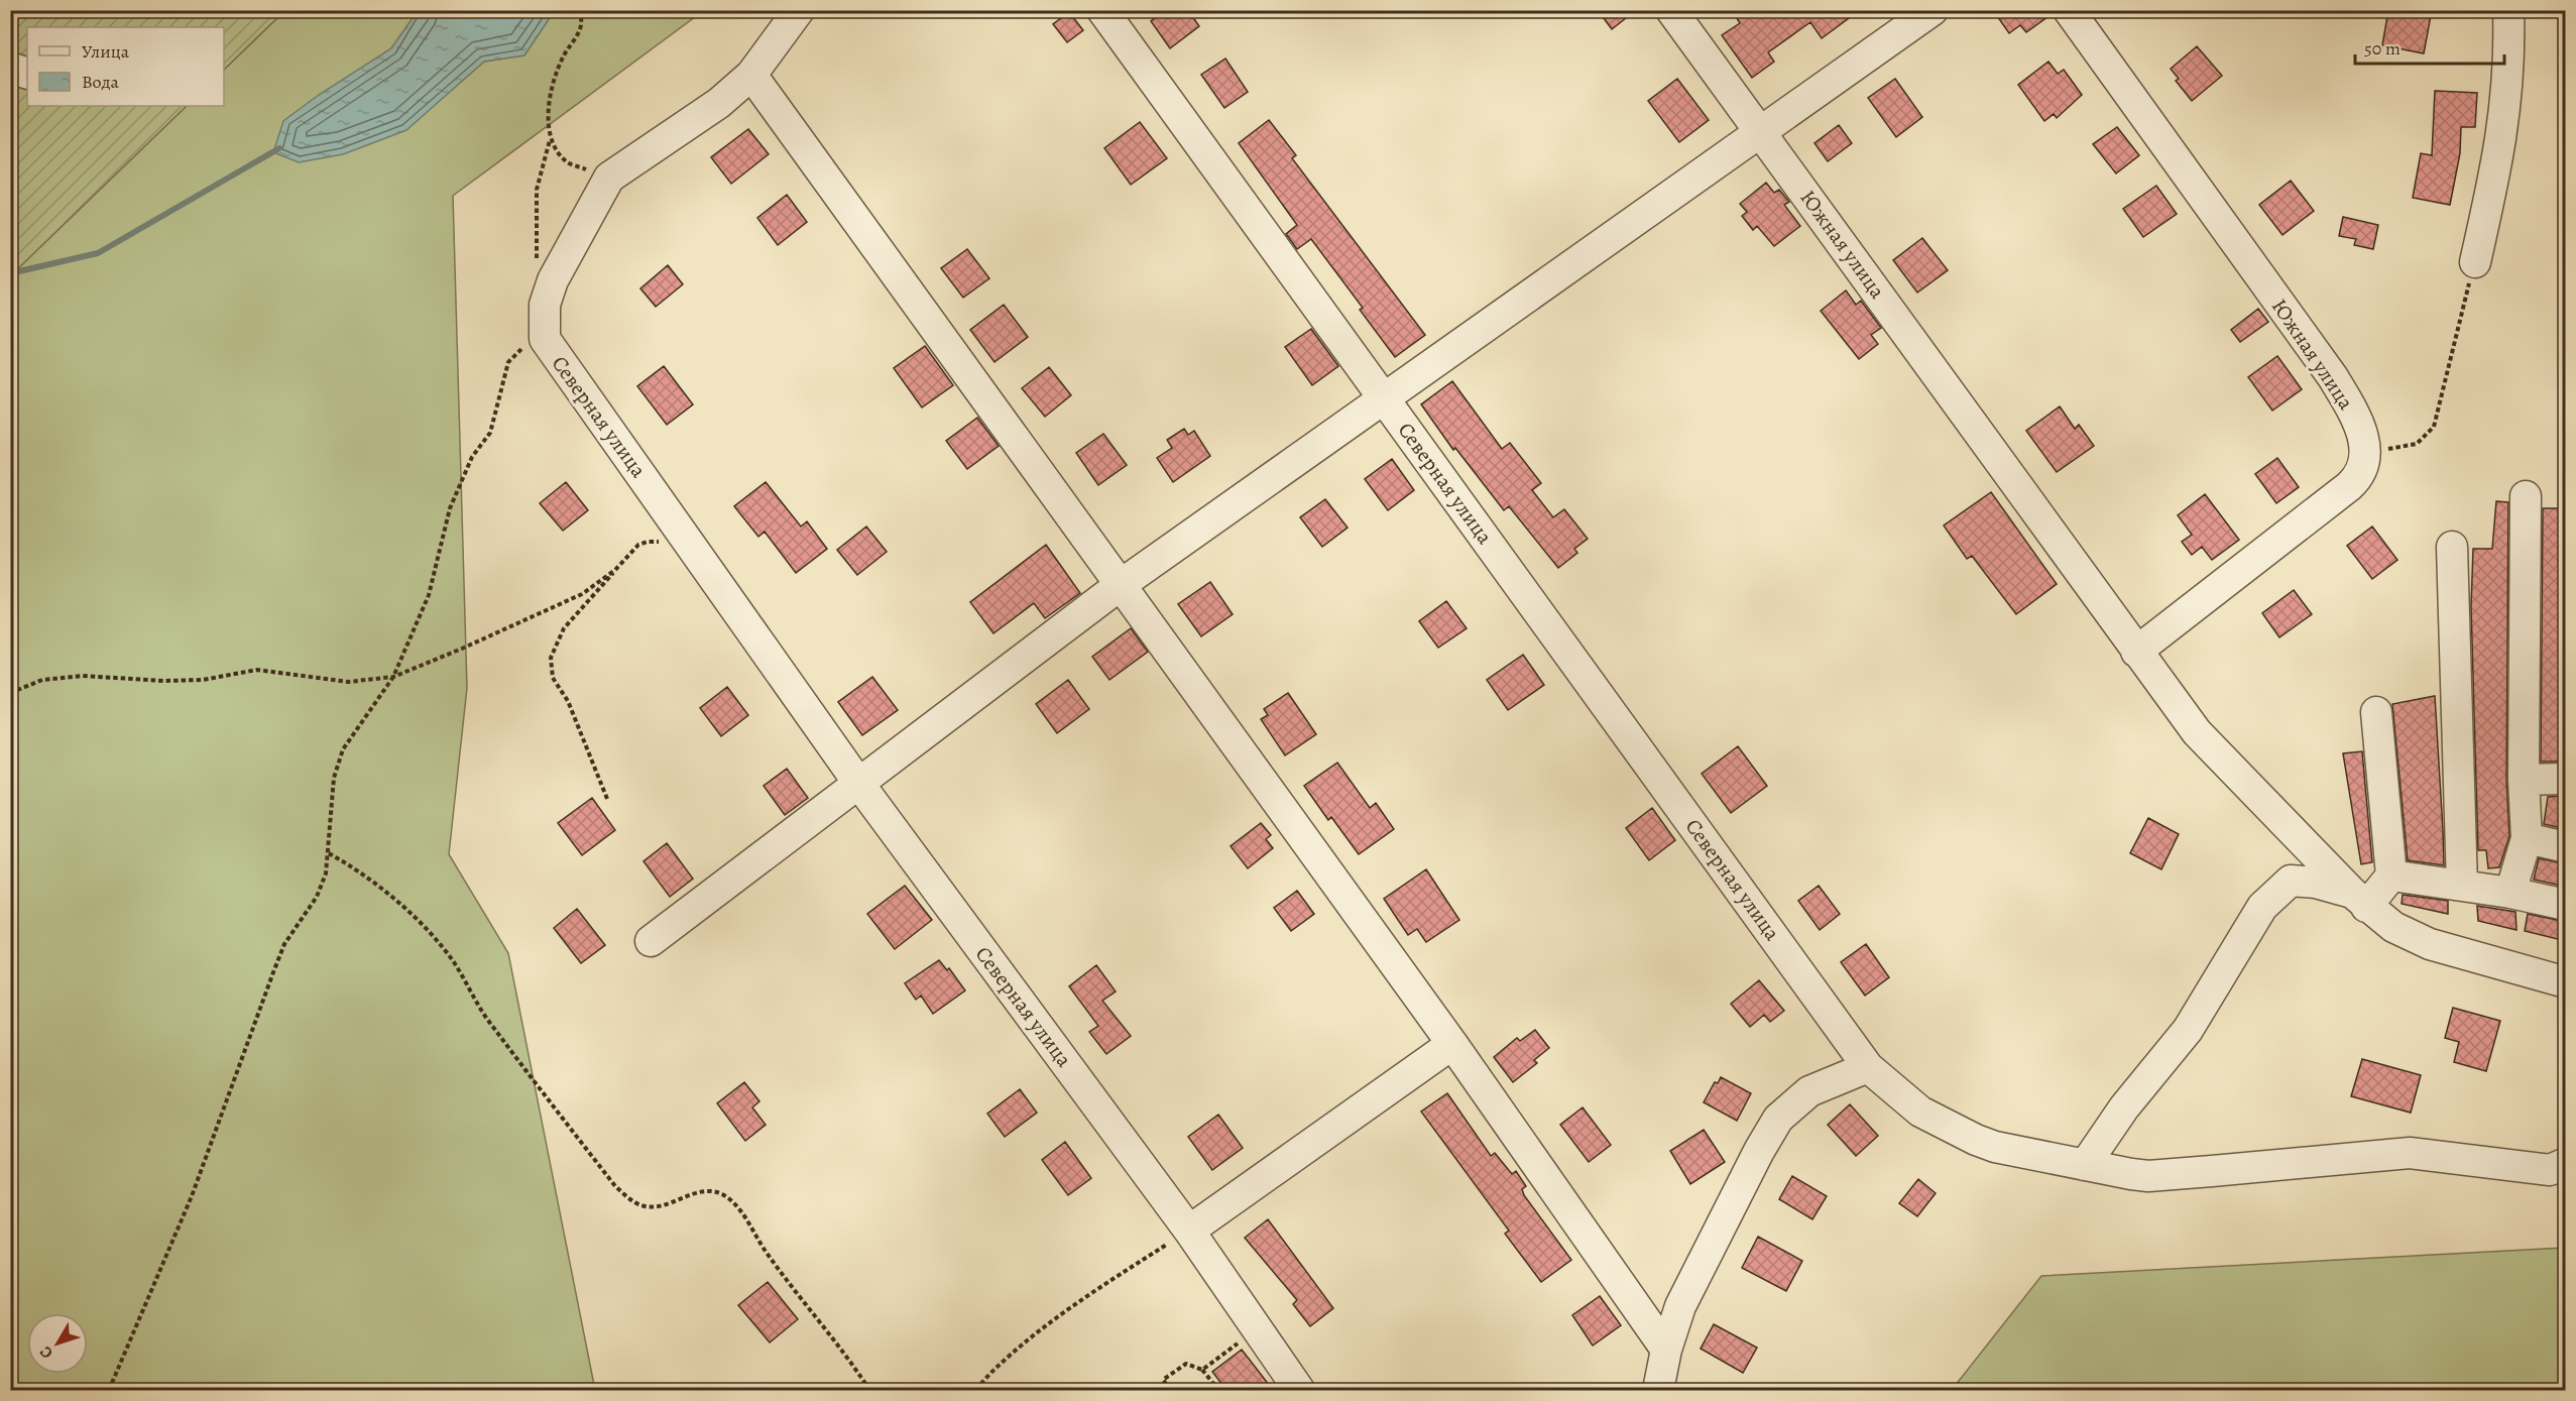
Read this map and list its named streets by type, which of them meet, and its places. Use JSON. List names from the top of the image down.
{
  "streets": {
    "street": ["Южная улица", "Северная улица"]
  },
  "legend": ["Улица", "Вода"],
  "scale_bar": "50 m",
  "north": "bottom left"
}
